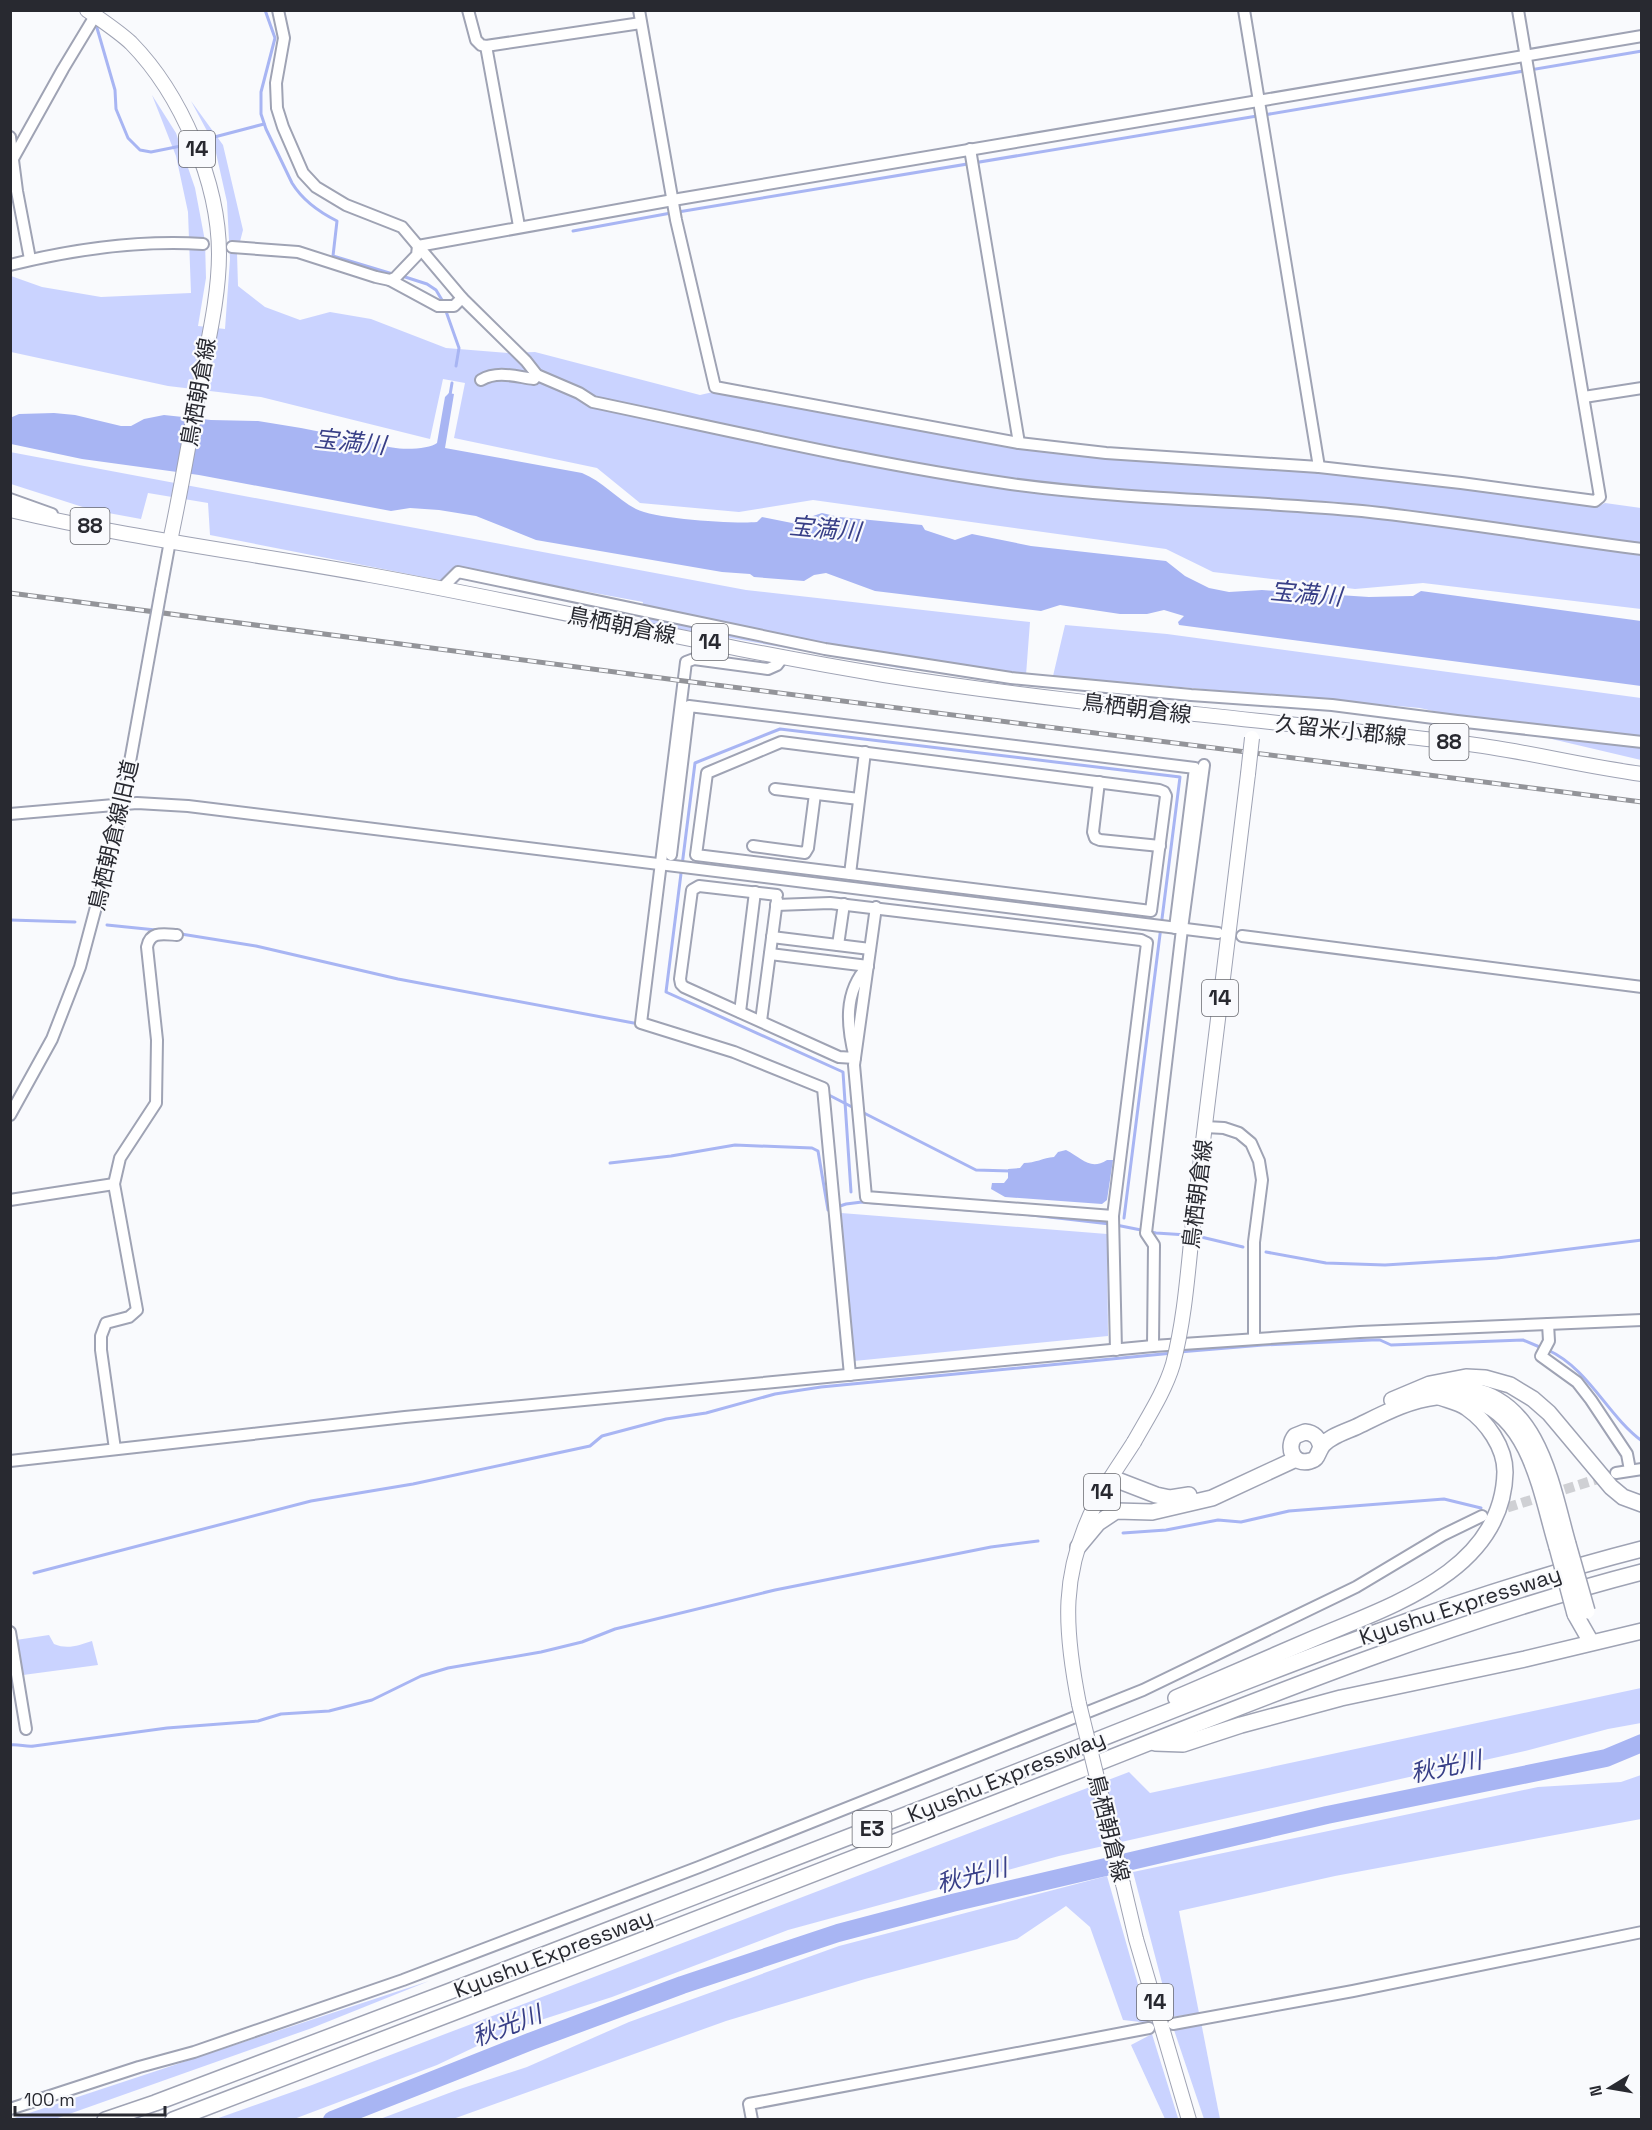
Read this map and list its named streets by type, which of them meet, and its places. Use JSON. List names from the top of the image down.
{
  "streets": {
    "highway": ["Kyushu Expressway", "E3"],
    "main road": [
      "14",
      "鳥栖朝倉線",
      "88",
      "久留米小郡線"
    ],
    "street": ["鳥栖朝倉線旧道"]
  },
  "crossings": [
    ["鳥栖朝倉線", "88"],
    ["鳥栖朝倉線", "久留米小郡線"],
    ["鳥栖朝倉線", "鳥栖朝倉線旧道"],
    ["88", "鳥栖朝倉線旧道"]
  ],
  "water": ["宝満川", "秋光川"],
  "scale_bar": "100 m",
  "north": "left"
}
